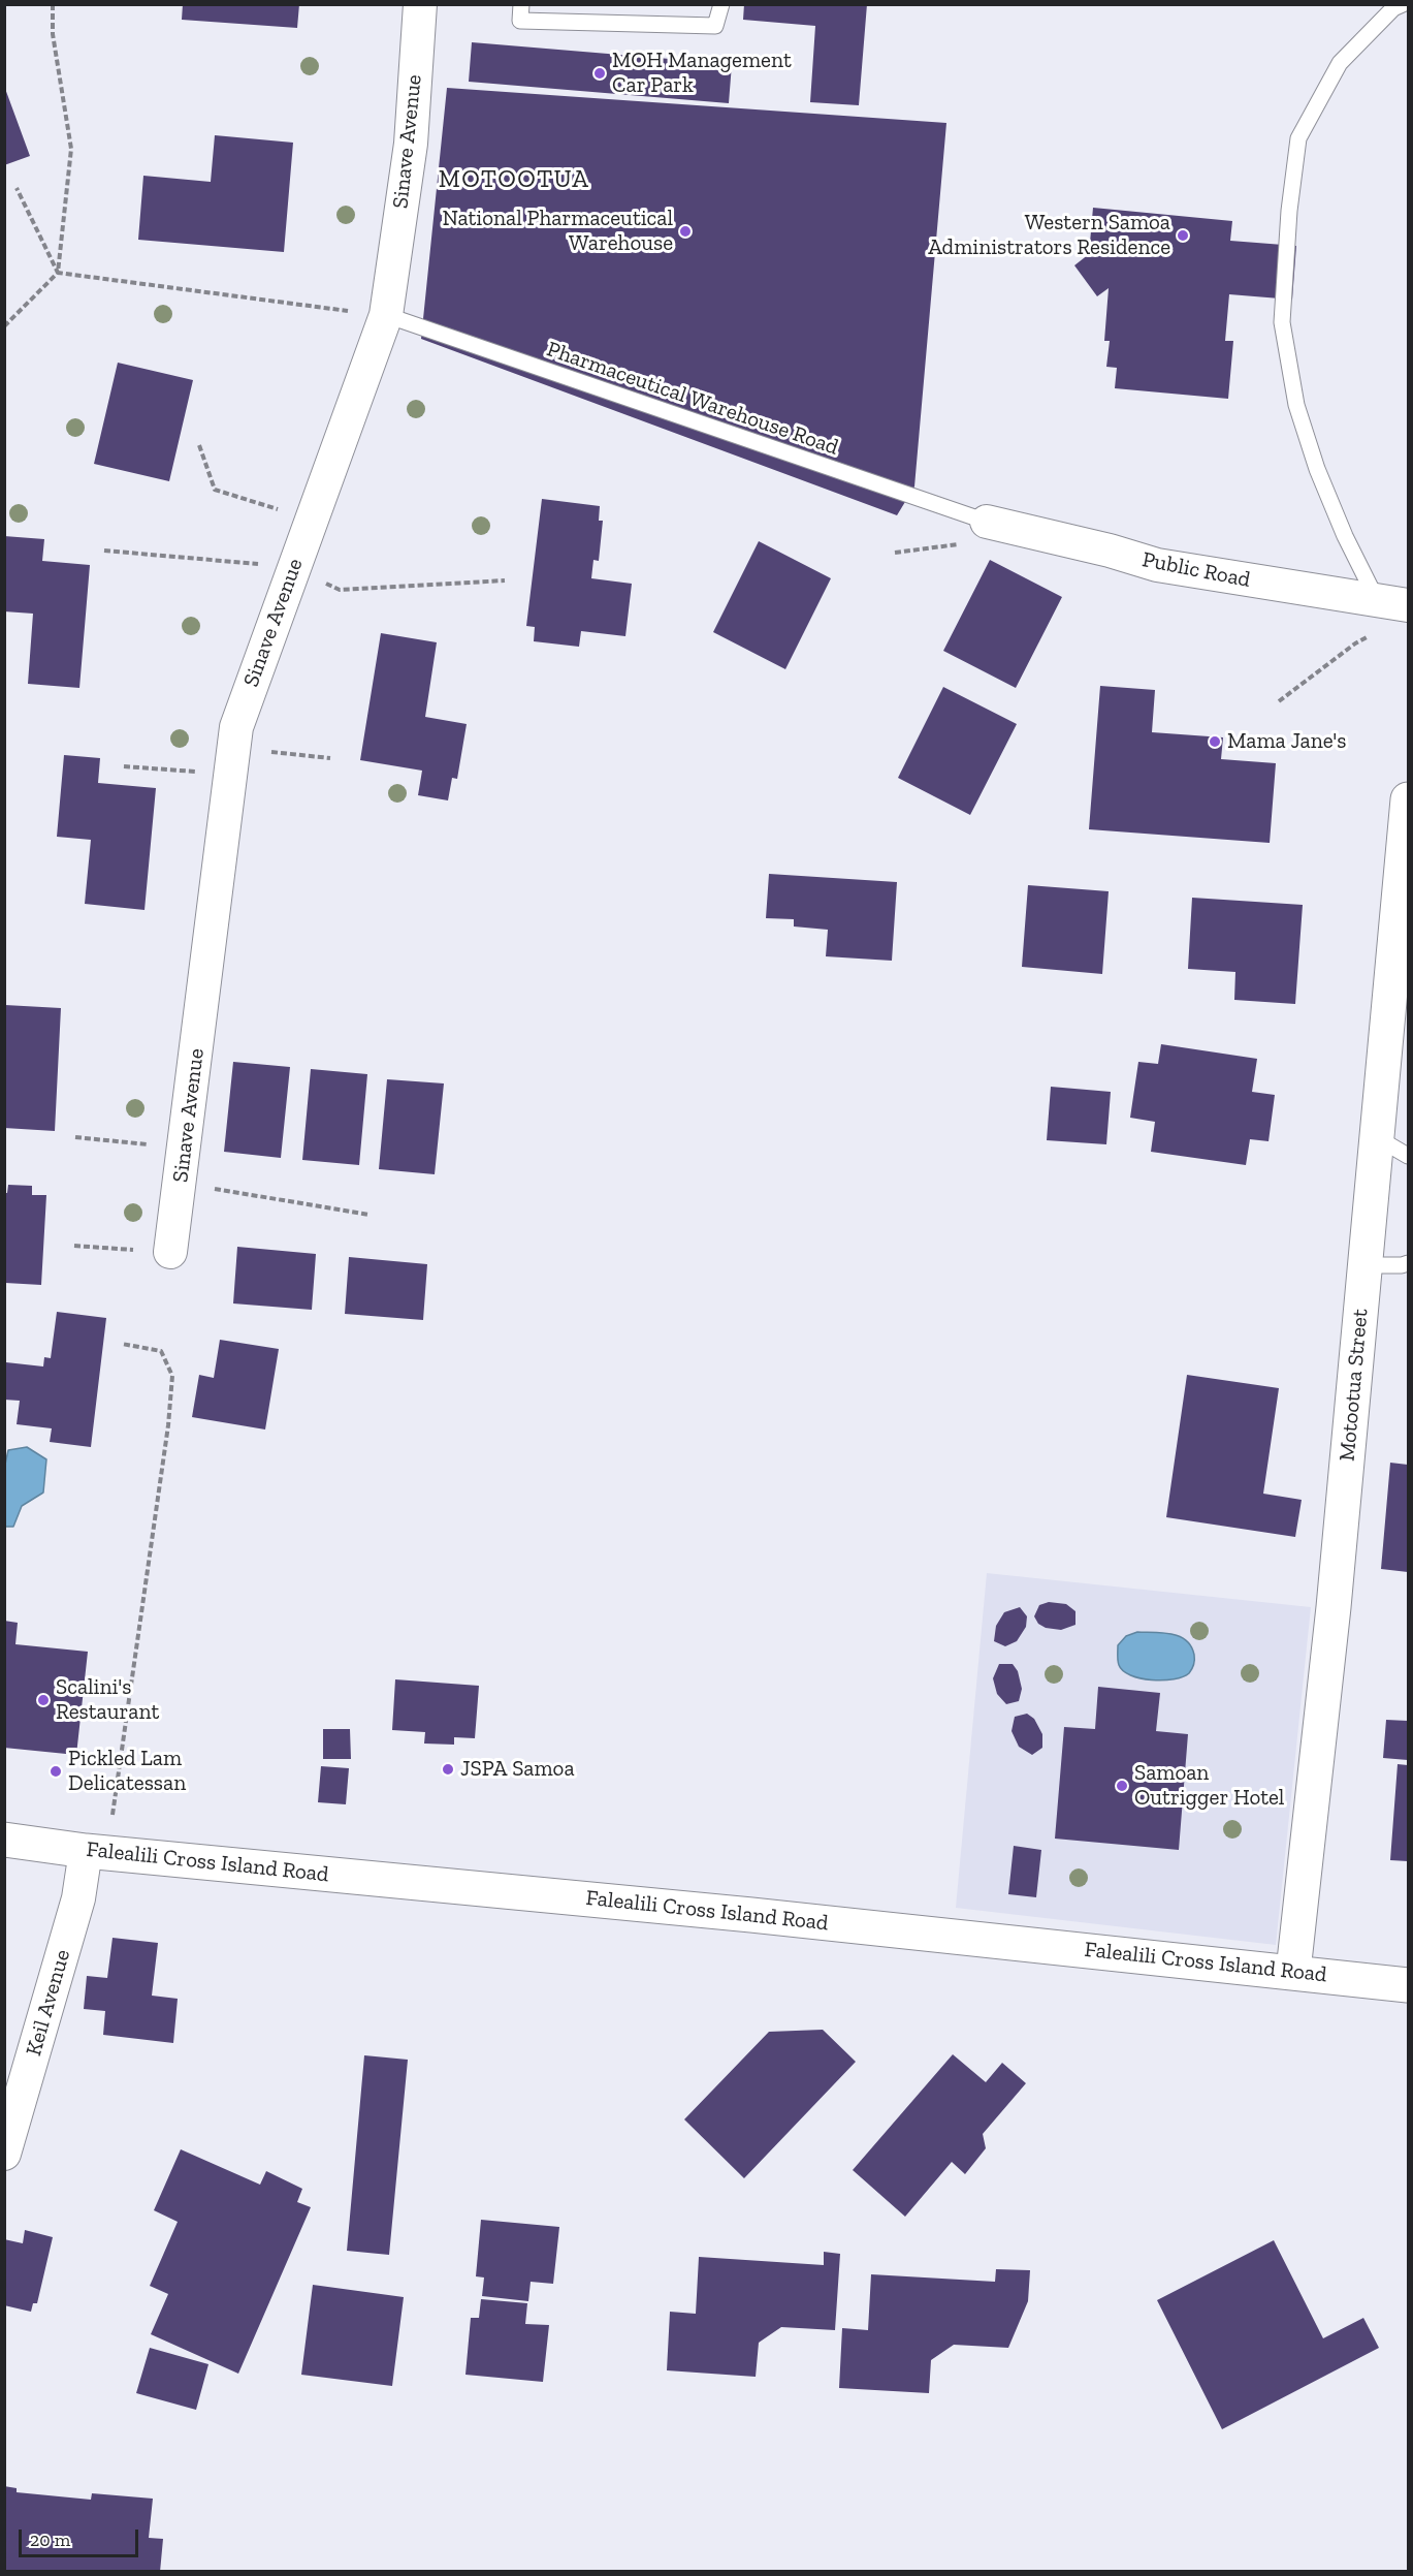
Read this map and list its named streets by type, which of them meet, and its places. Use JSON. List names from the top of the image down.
{
  "streets": {
    "main road": ["Motootua Street", "Falealili Cross Island Road"],
    "street": ["Sinave Avenue", "Public Road", "Keil Avenue"],
    "lane": ["Pharmaceutical Warehouse Road"]
  },
  "crossings": [
    ["Sinave Avenue", "Pharmaceutical Warehouse Road"],
    ["Pharmaceutical Warehouse Road", "Public Road"],
    ["Motootua Street", "Falealili Cross Island Road"],
    ["Falealili Cross Island Road", "Keil Avenue"]
  ],
  "districts": ["MOTOOTUA"],
  "places": [
    "MOH Management Car Park",
    "National Pharmaceutical Warehouse",
    "Western Samoa Administrators Residence",
    "Mama Jane's",
    "Scalini's Restaurant",
    "JSPA Samoa",
    "Pickled Lam Delicatessan",
    "Samoan Outrigger Hotel"
  ],
  "scale_bar": "20 m"
}
